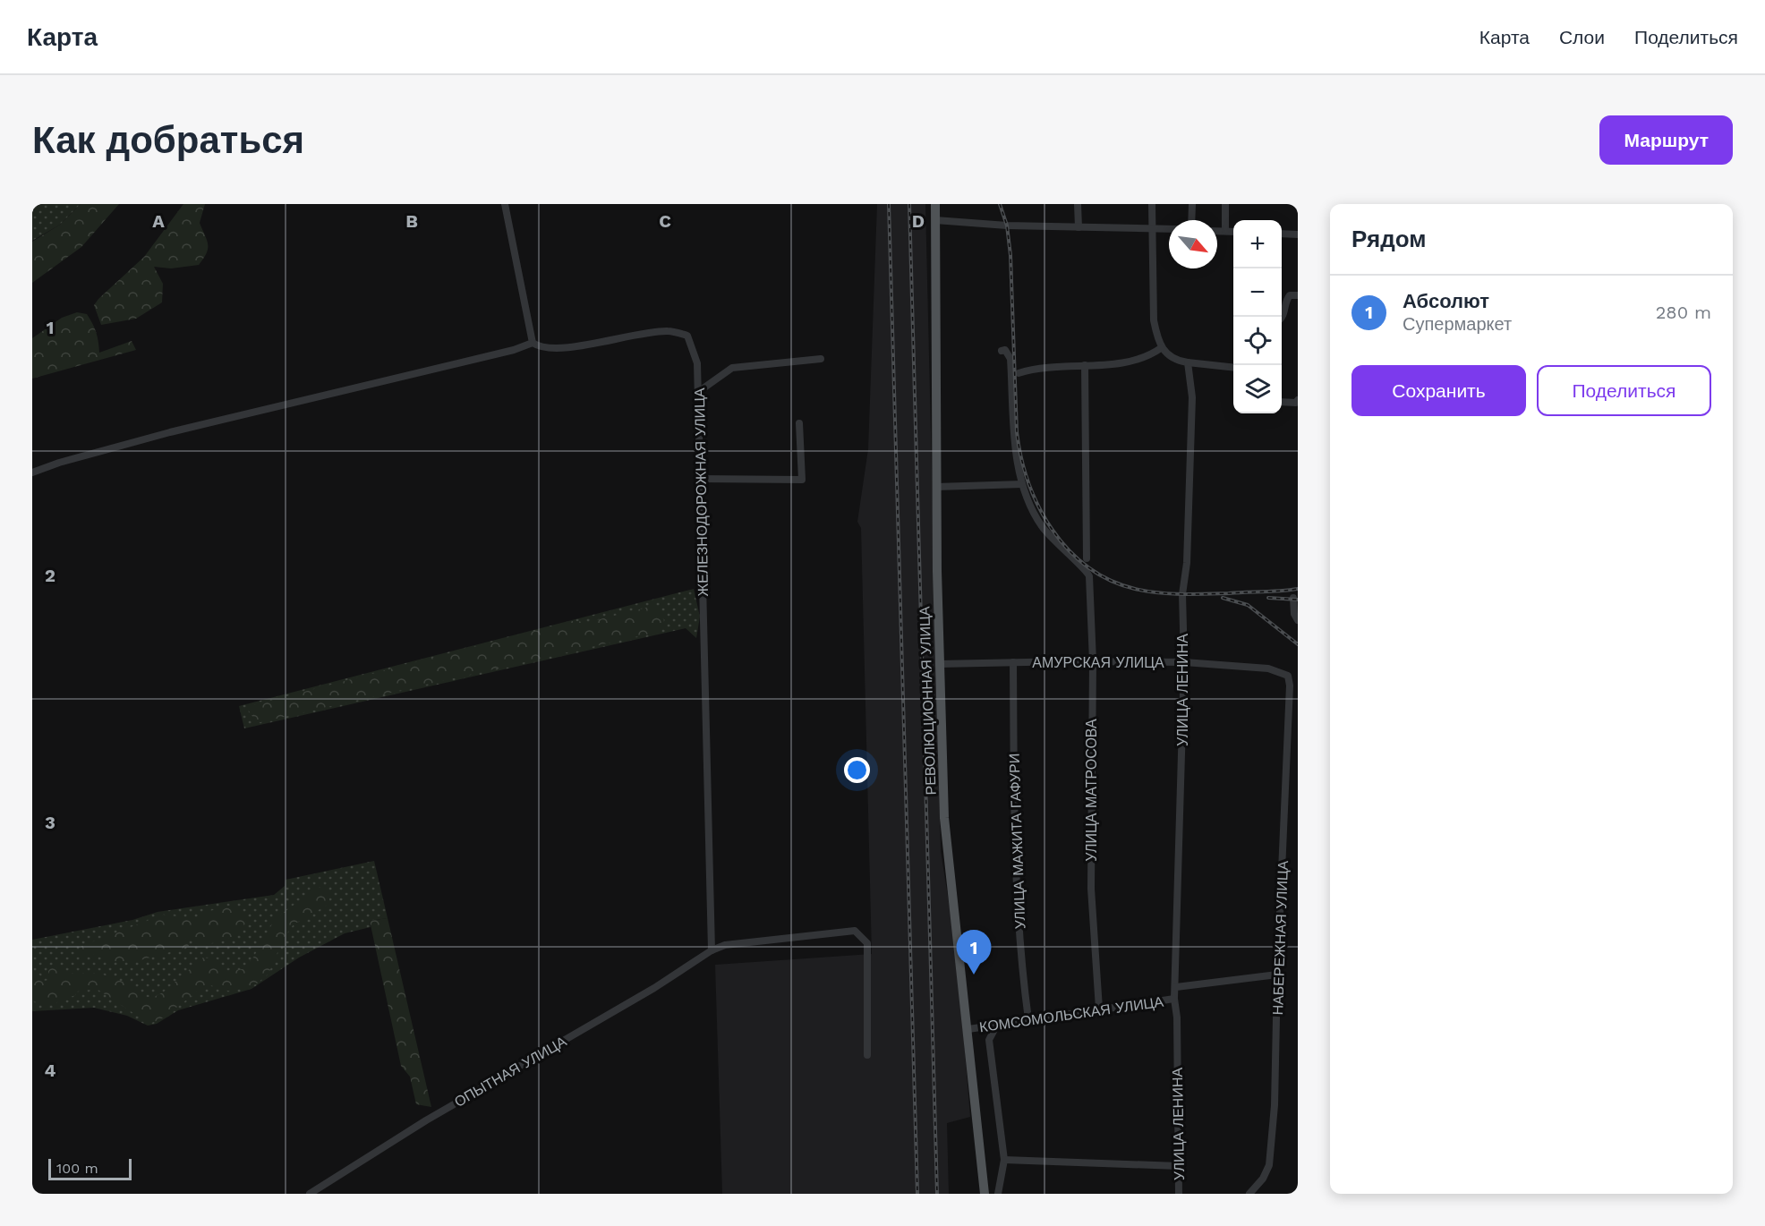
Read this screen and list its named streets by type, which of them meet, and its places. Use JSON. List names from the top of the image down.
{
  "streets": {
    "main road": ["РЕВОЛЮЦИОННАЯ УЛИЦА"],
    "street": [
      "ЖЕЛЕЗНОДОРОЖНАЯ УЛИЦА",
      "АМУРСКАЯ УЛИЦА",
      "УЛИЦА ЛЕНИНА",
      "УЛИЦА МАТРОСОВА",
      "УЛИЦА МАЖИТА ГАФУРИ",
      "НАБЕРЕЖНАЯ УЛИЦА",
      "КОМСОМОЛЬСКАЯ УЛИЦА",
      "ОПЫТНАЯ УЛИЦА"
    ]
  },
  "crossings": [
    ["ЖЕЛЕЗНОДОРОЖНАЯ УЛИЦА", "ОПЫТНАЯ УЛИЦА"],
    ["АМУРСКАЯ УЛИЦА", "УЛИЦА ЛЕНИНА"],
    ["АМУРСКАЯ УЛИЦА", "РЕВОЛЮЦИОННАЯ УЛИЦА"],
    ["АМУРСКАЯ УЛИЦА", "УЛИЦА МАТРОСОВА"],
    ["АМУРСКАЯ УЛИЦА", "УЛИЦА МАЖИТА ГАФУРИ"],
    ["АМУРСКАЯ УЛИЦА", "НАБЕРЕЖНАЯ УЛИЦА"],
    ["УЛИЦА ЛЕНИНА", "КОМСОМОЛЬСКАЯ УЛИЦА"],
    ["РЕВОЛЮЦИОННАЯ УЛИЦА", "КОМСОМОЛЬСКАЯ УЛИЦА"],
    ["УЛИЦА МАТРОСОВА", "КОМСОМОЛЬСКАЯ УЛИЦА"],
    ["УЛИЦА МАЖИТА ГАФУРИ", "КОМСОМОЛЬСКАЯ УЛИЦА"]
  ],
  "scale_bar": "100 m",
  "north": "bottom right",
  "page": {
    "header": "Карта",
    "nav": ["Карта", "Слои", "Поделиться"],
    "buttons": [
      "Маршрут",
      ["Сохранить", "Поделиться"]
    ],
    "title": "Как добраться",
    "heading": "Рядом",
    "map_buttons": ["+", "−"],
    "list": [
      {
        "mark": "1",
        "name": "Абсолют",
        "note": "Супермаркет",
        "value": "280 m"
      }
    ],
    "pins": "1",
    "scale": "100 m"
  },
  "grid": {
    "columns": [
      "A",
      "B",
      "C",
      "D"
    ],
    "rows": [
      "1",
      "2",
      "3",
      "4"
    ]
  }
}
